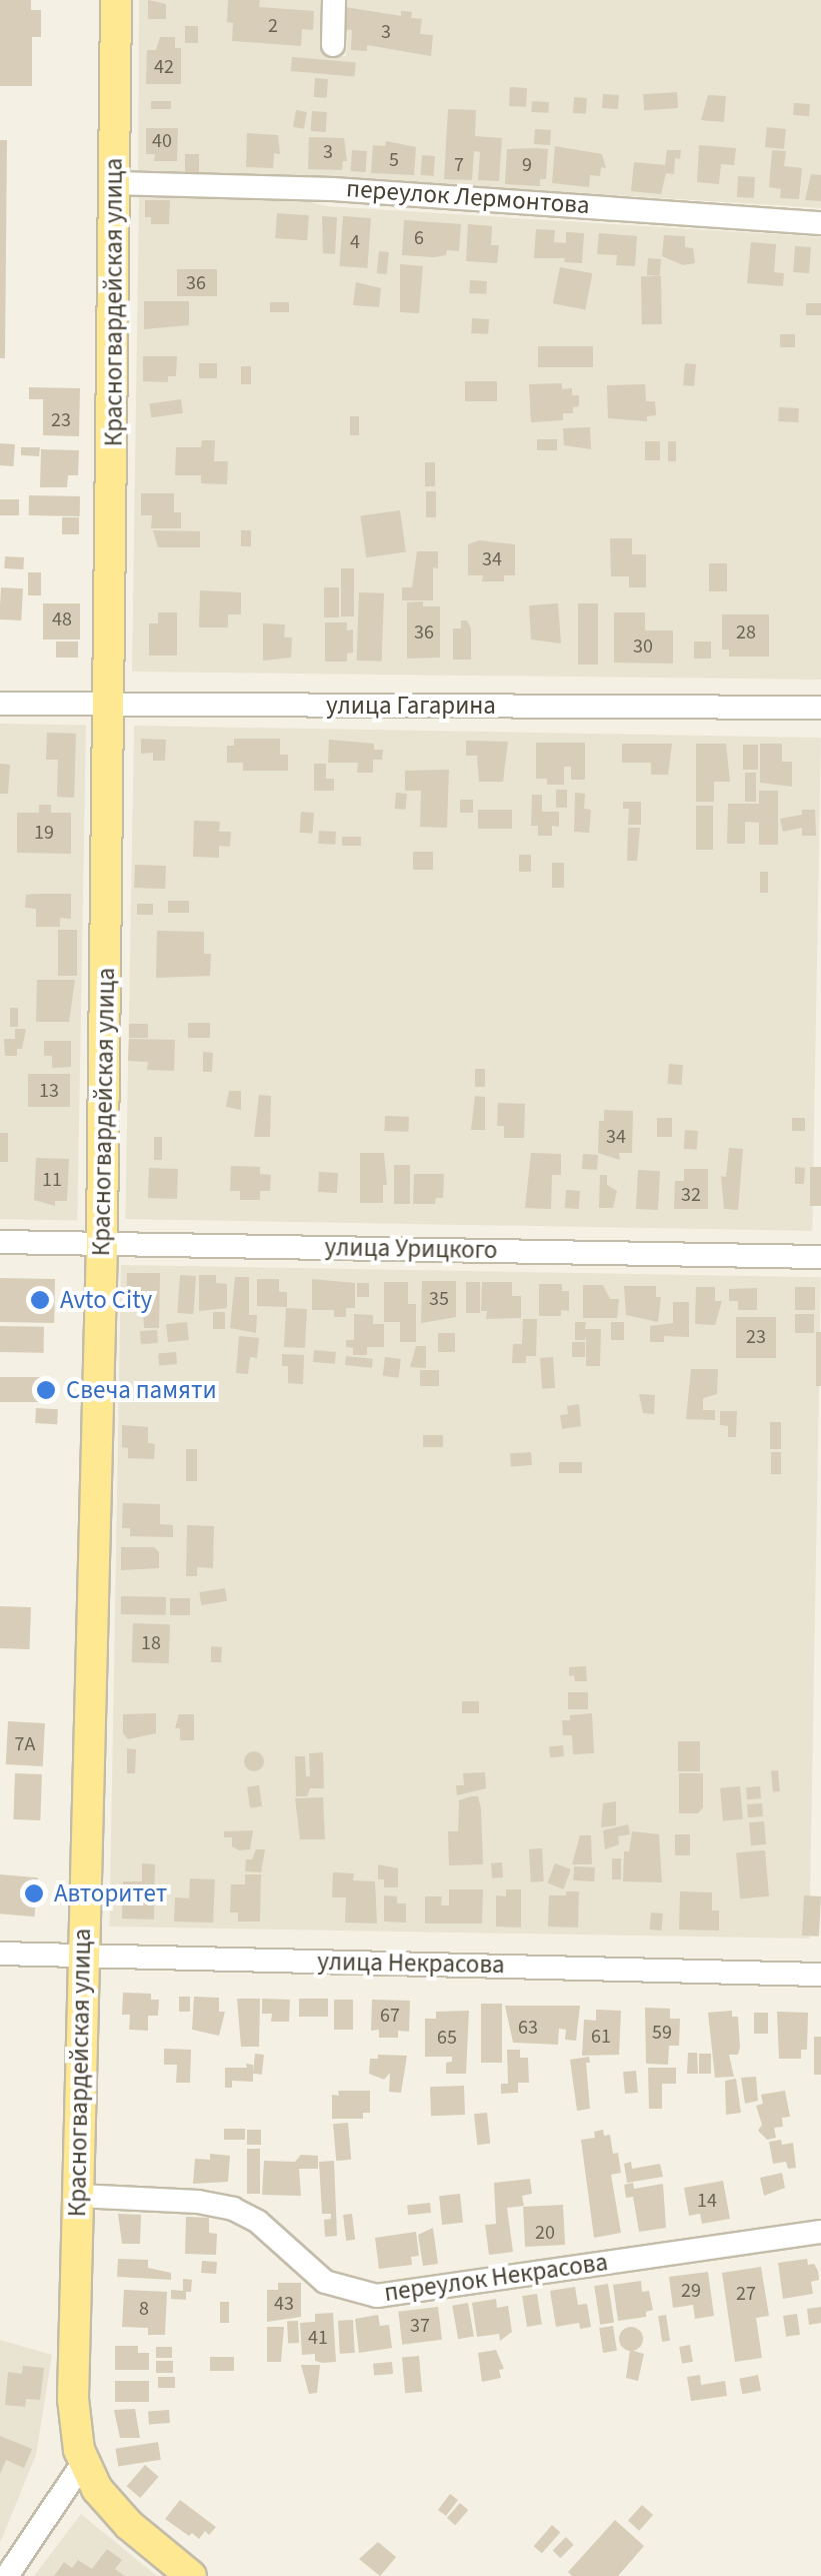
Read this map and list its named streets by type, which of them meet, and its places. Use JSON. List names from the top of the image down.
{
  "streets": {
    "main road": ["Красногвардейская улица"],
    "street": [
      "переулок Лермонтова",
      "улица Гагарина",
      "улица Урицкого",
      "улица Некрасова",
      "переулок Некрасова"
    ]
  },
  "crossings": [
    ["переулок Лермонтова", "Красногвардейская улица"],
    ["Красногвардейская улица", "улица Гагарина"],
    ["Красногвардейская улица", "улица Урицкого"],
    ["Красногвардейская улица", "улица Некрасова"],
    ["Красногвардейская улица", "переулок Некрасова"]
  ],
  "places": ["Avto City", "Свеча памяти", "Авторитет"],
  "house_numbers": [
    "2",
    "3",
    "42",
    "40",
    "3",
    "5",
    "7",
    "9",
    "6",
    "4",
    "36",
    "23",
    "34",
    "48",
    "36",
    "28",
    "30",
    "19",
    "13",
    "34",
    "11",
    "32",
    "35",
    "23",
    "18",
    "7А",
    "67",
    "63",
    "59",
    "61",
    "65",
    "14",
    "20",
    "29",
    "27",
    "43",
    "8",
    "37",
    "41"
  ]
}
